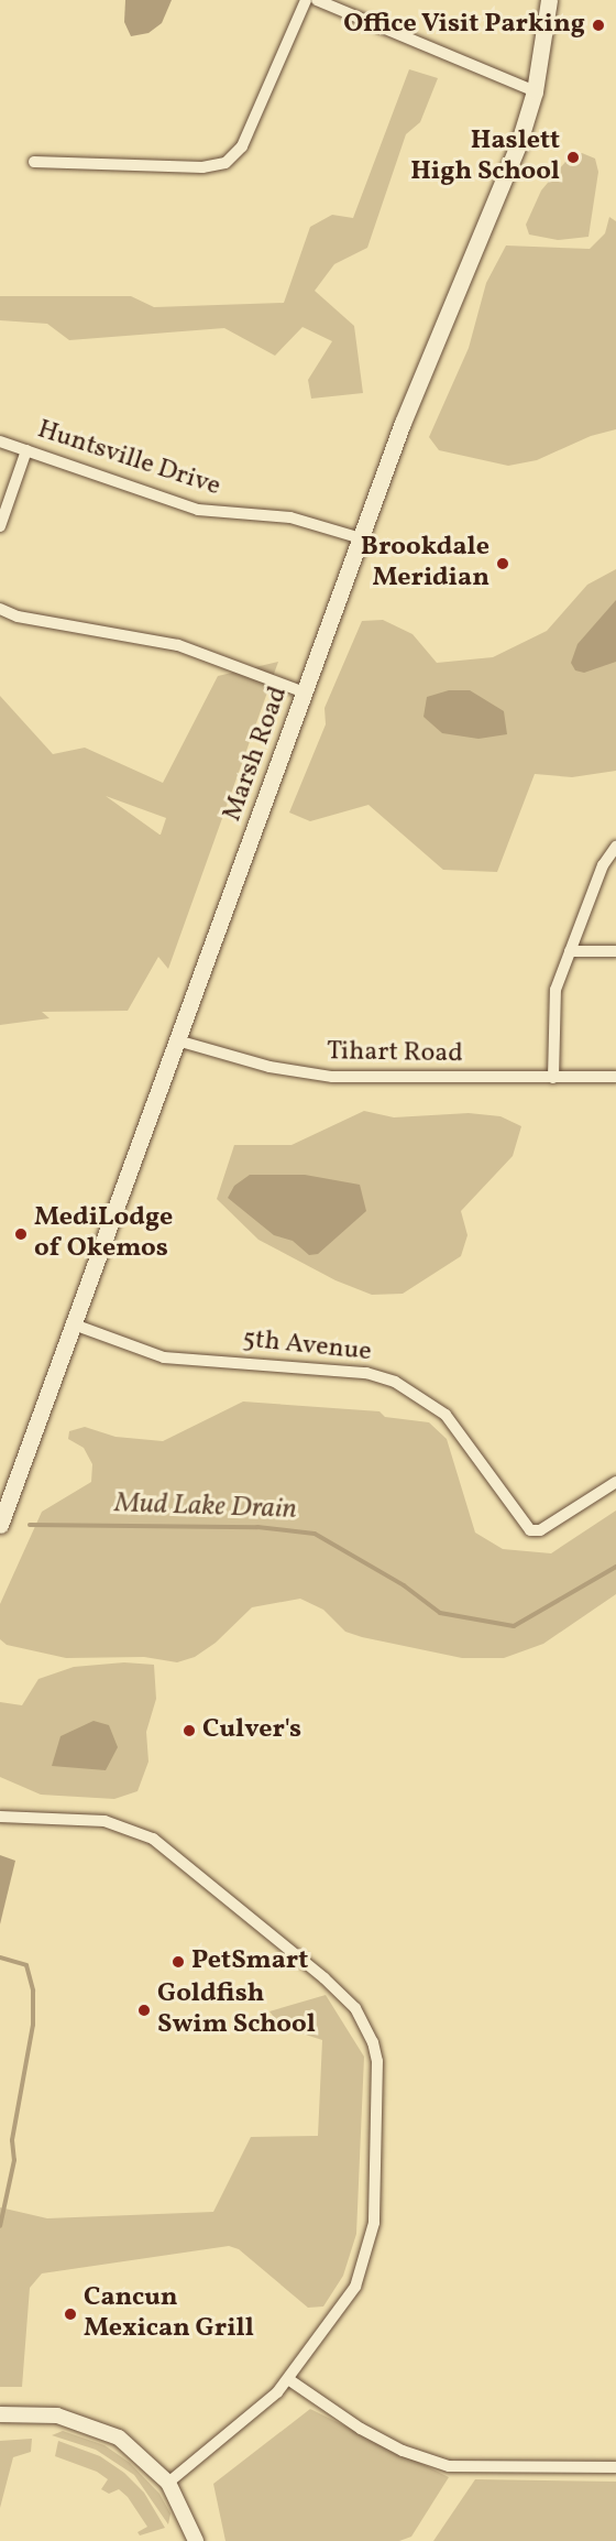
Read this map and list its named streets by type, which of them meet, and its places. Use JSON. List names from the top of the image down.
{
  "streets": {
    "main road": ["Marsh Road"],
    "street": ["Huntsville Drive", "Tihart Road", "5th Avenue"]
  },
  "crossings": [
    ["Huntsville Drive", "Marsh Road"],
    ["Marsh Road", "Tihart Road"],
    ["Marsh Road", "5th Avenue"]
  ],
  "water": ["Mud Lake Drain"],
  "places": [
    "Office Visit Parking",
    "Haslett High School",
    "Brookdale Meridian",
    "MediLodge of Okemos",
    "Culver's",
    "PetSmart",
    "Goldfish Swim School",
    "Cancun Mexican Grill"
  ]
}
